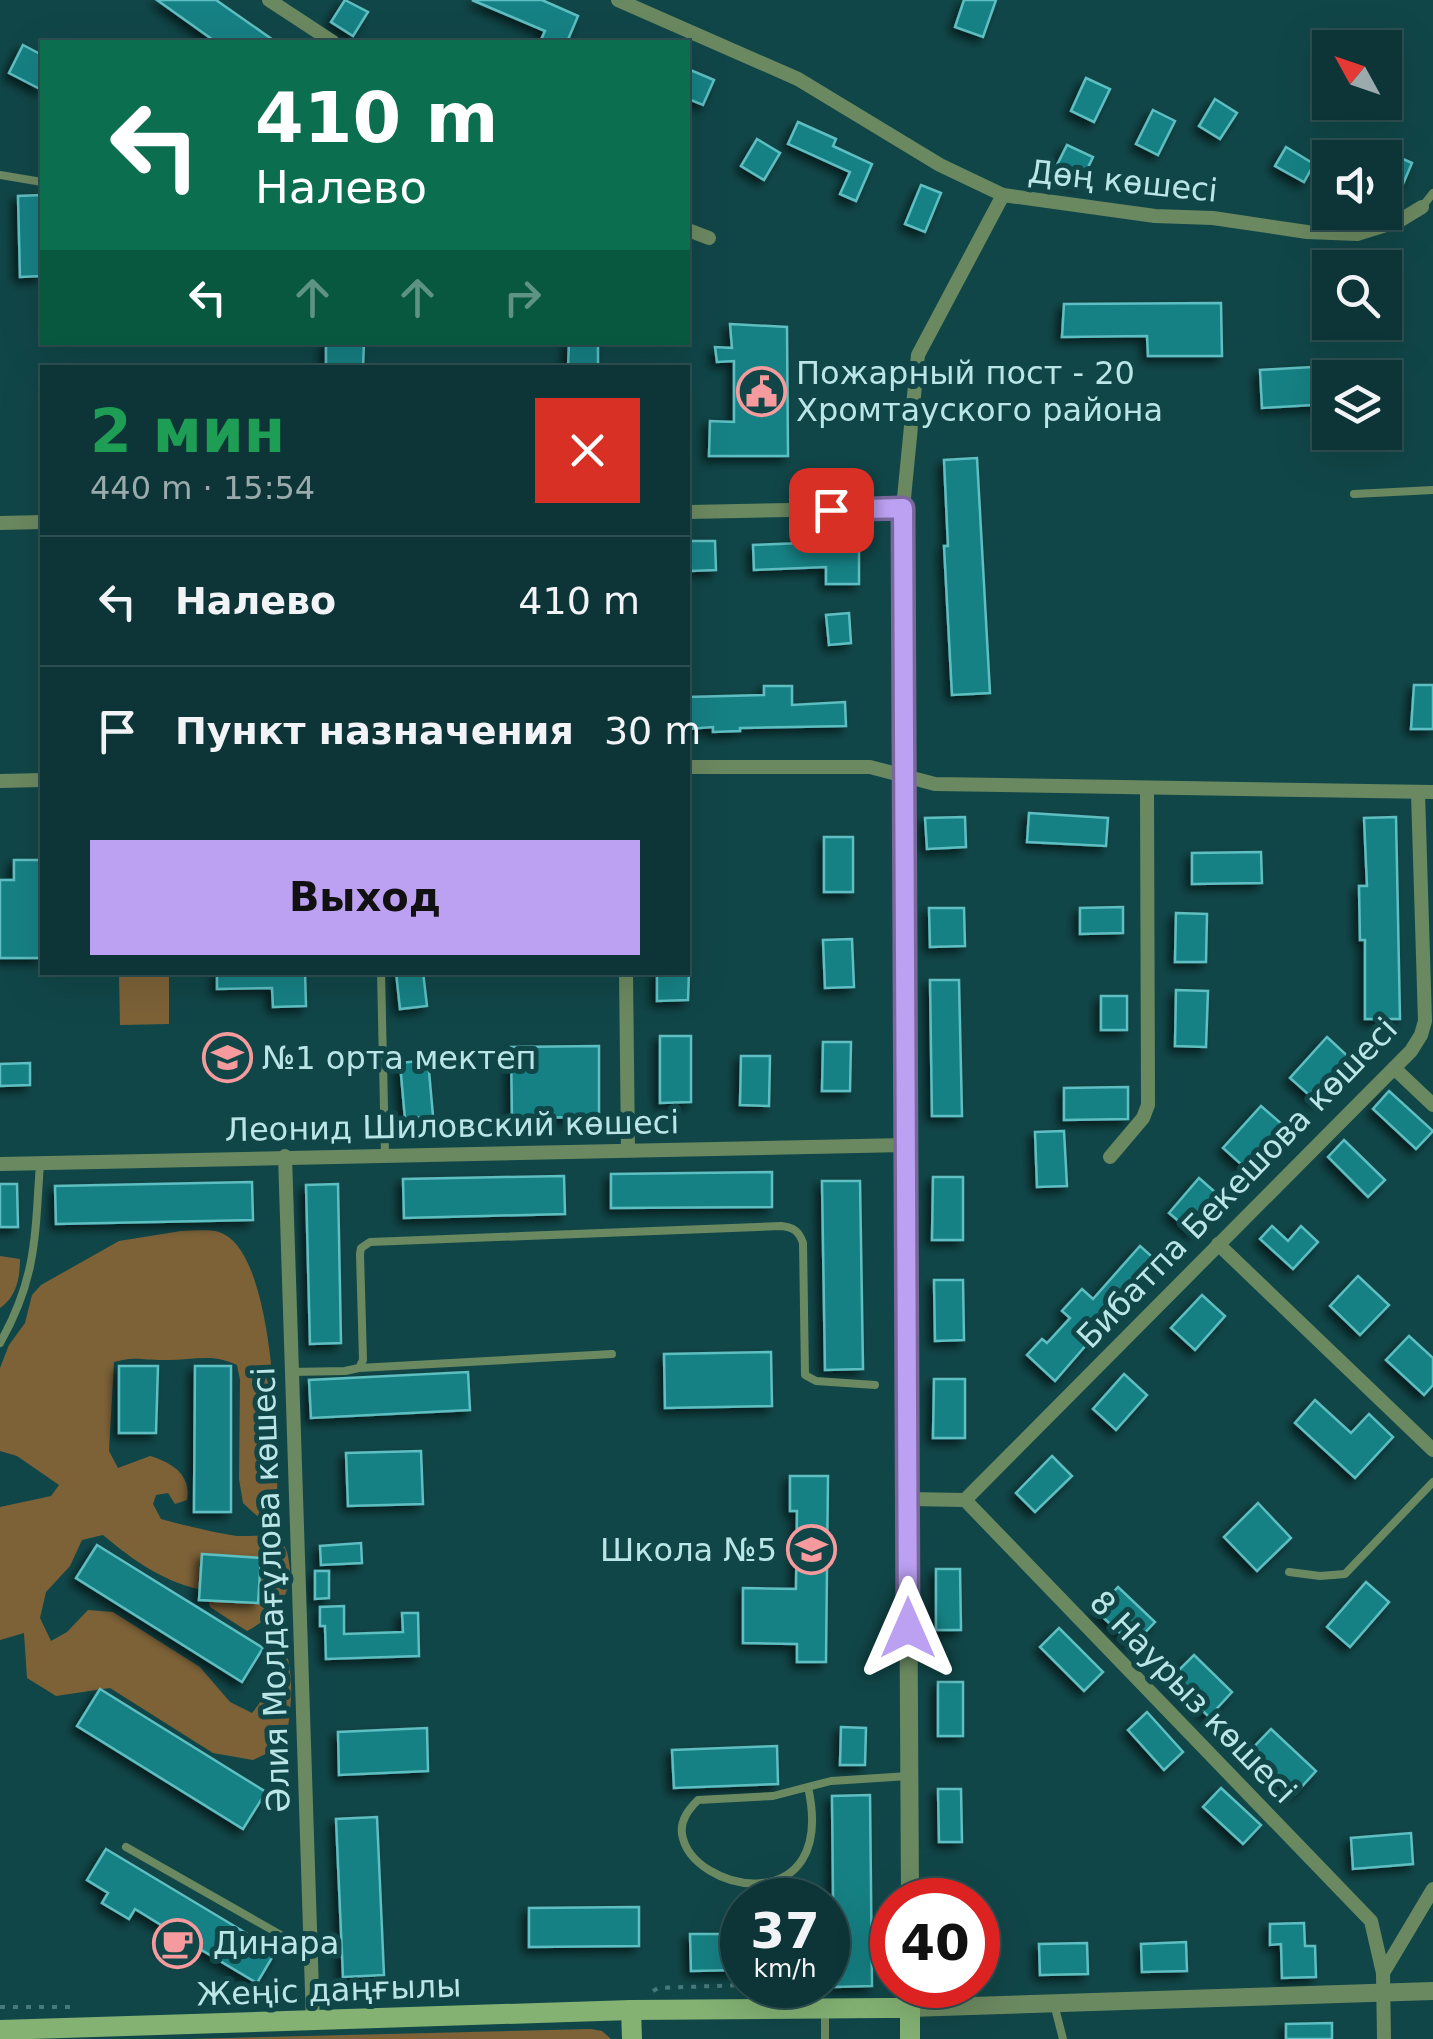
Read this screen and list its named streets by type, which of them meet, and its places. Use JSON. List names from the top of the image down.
{
  "streets": {
    "main road": ["Жеңіс даңғылы"],
    "street": [
      "Дөң көшесі",
      "Леонид Шиловский көшесі",
      "Бибатпа Бекешова көшесі",
      "Әлия Молдағұлова көшесі",
      "8 Наурыз көшесі"
    ]
  },
  "crossings": [
    ["Леонид Шиловский көшесі", "Әлия Молдағұлова көшесі"],
    ["Бибатпа Бекешова көшесі", "8 Наурыз көшесі"],
    ["Әлия Молдағұлова көшесі", "Жеңіс даңғылы"]
  ],
  "places": {
    "public building": ["Пожарный пост - 20 Хромтауского района"],
    "school or university": ["№1 орта мектеп", "Школа №5"],
    "cafe": ["Динара"]
  },
  "north": "top left",
  "page": {
    "turn": ["410 m", "Налево"],
    "heading": ["2 мин", "440 m · 15:54"],
    "list": [
      {
        "name": "Налево",
        "value": "410 m"
      },
      {
        "name": "Пункт назначения",
        "value": "30 m"
      }
    ],
    "buttons": "Выход",
    "speed": "37 km/h",
    "limit": "40"
  }
}
